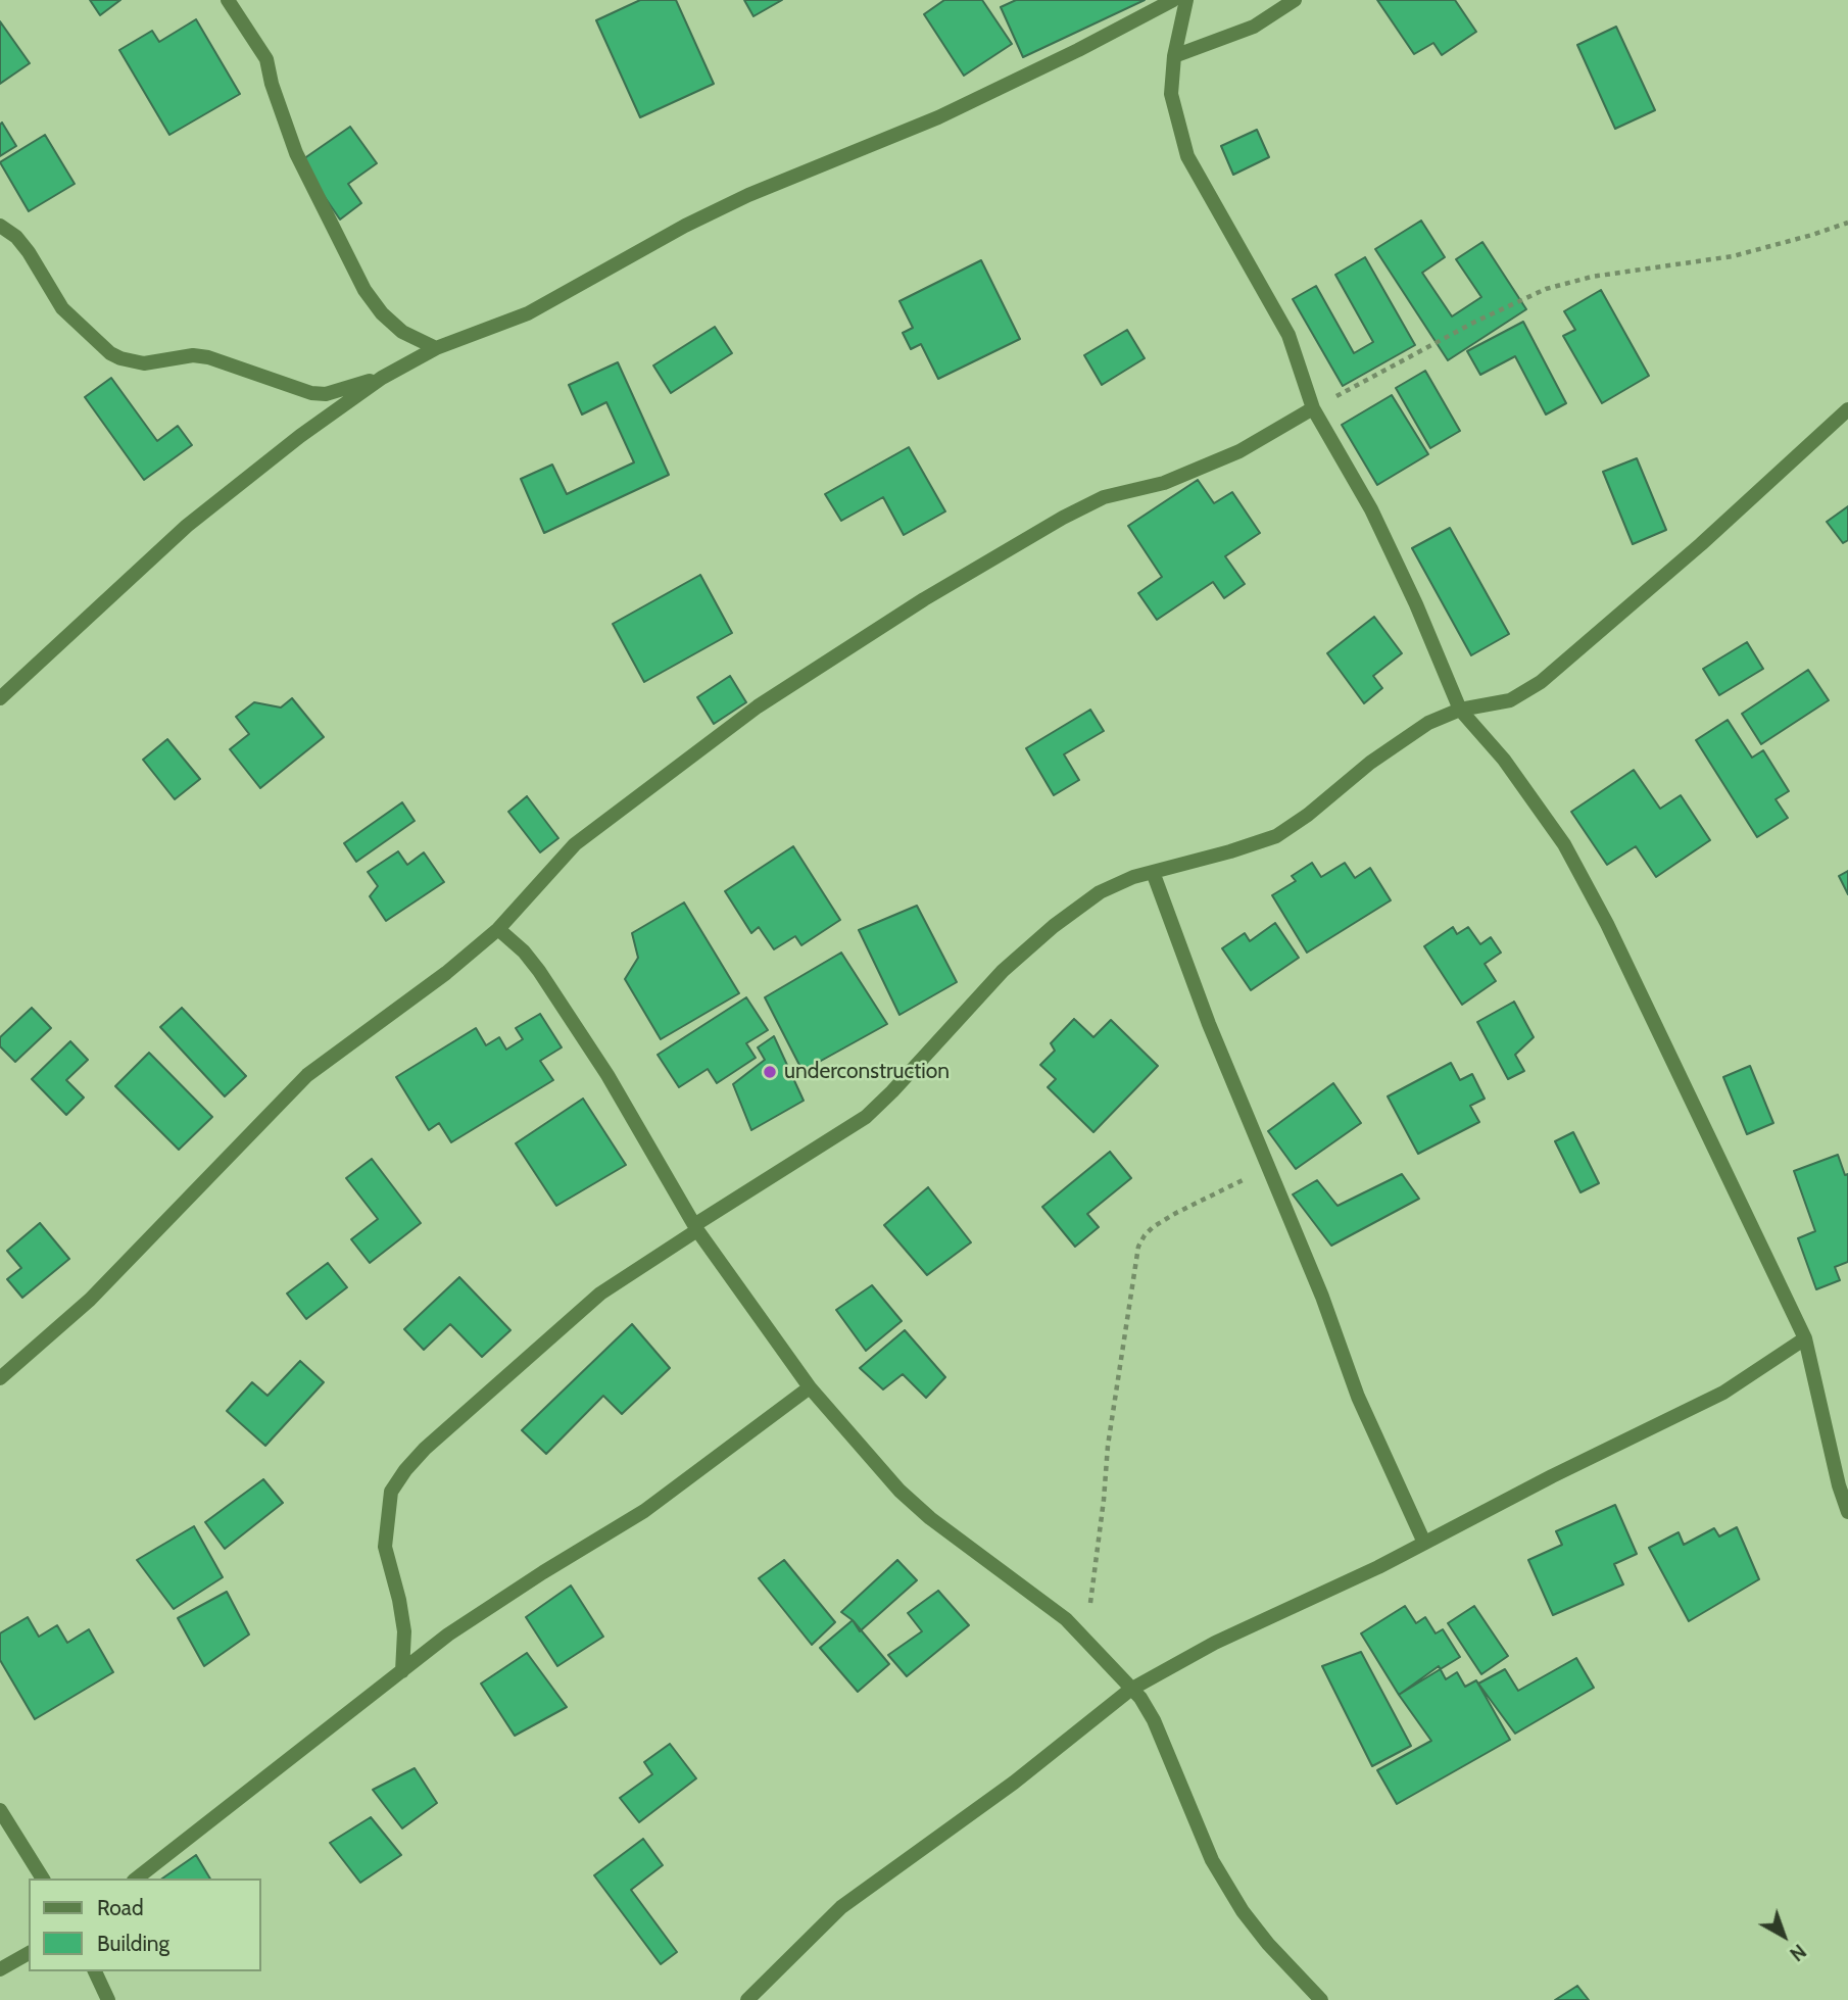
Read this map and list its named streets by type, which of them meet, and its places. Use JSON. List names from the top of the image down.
{
  "places": ["underconstruction"],
  "legend": ["Road", "Building"],
  "north": "bottom right"
}
